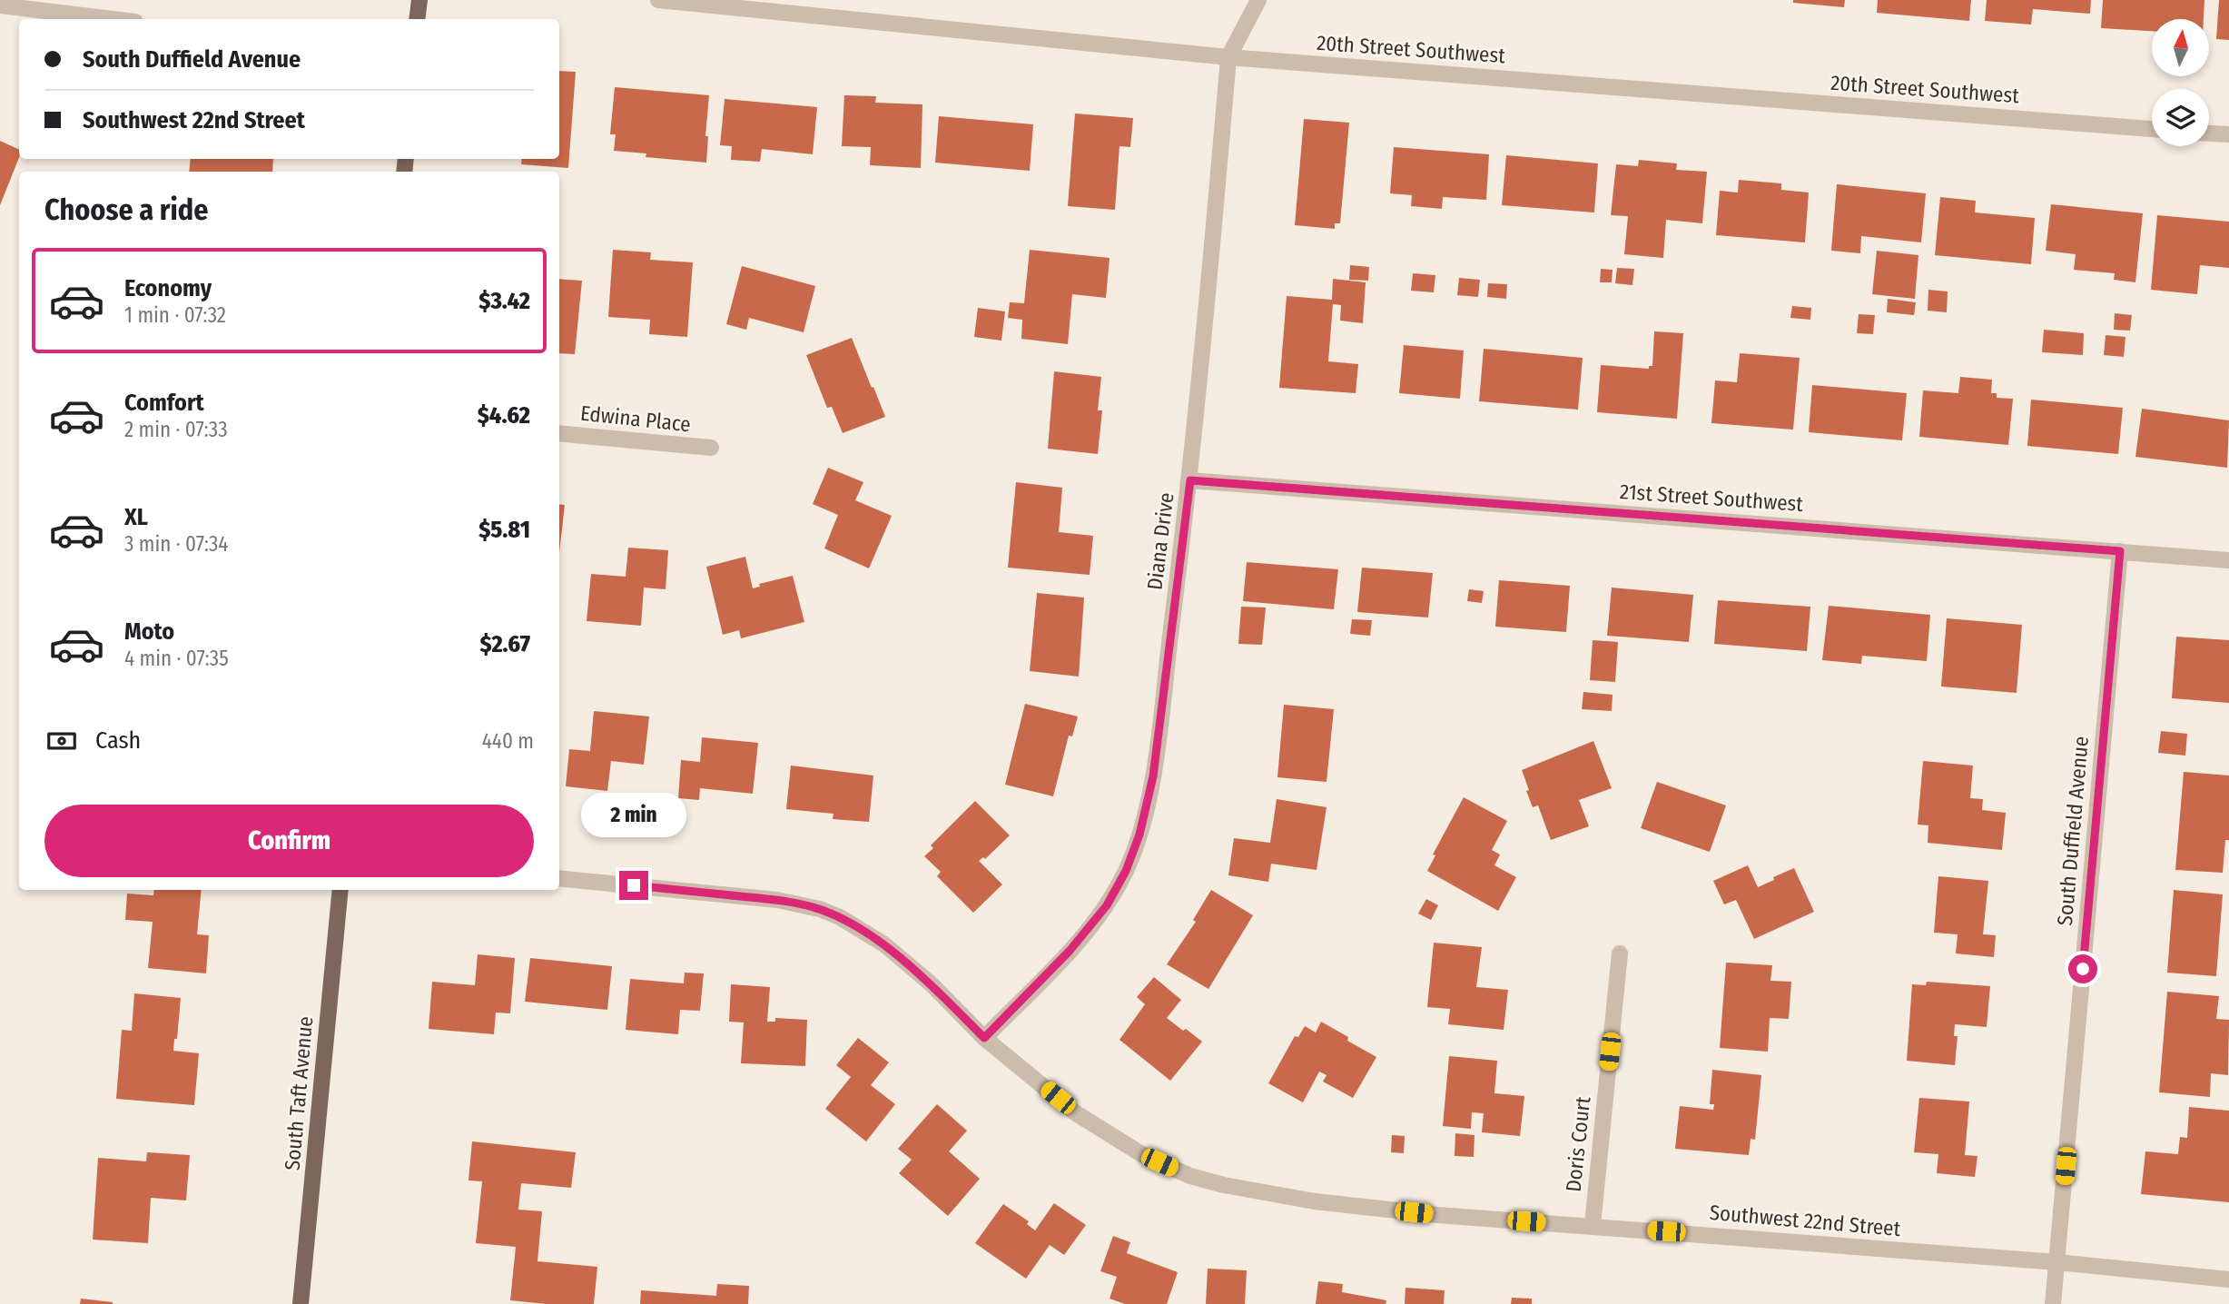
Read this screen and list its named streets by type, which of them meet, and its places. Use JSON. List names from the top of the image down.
{
  "streets": {
    "main road": ["South Taft Avenue"],
    "street": [
      "20th Street Southwest",
      "Edwina Place",
      "21st Street Southwest",
      "Diana Drive",
      "South Duffield Avenue",
      "Doris Court",
      "Southwest 22nd Street"
    ]
  },
  "crossings": [
    ["20th Street Southwest", "Diana Drive"],
    ["21st Street Southwest", "Diana Drive"],
    ["21st Street Southwest", "South Duffield Avenue"],
    ["Diana Drive", "Southwest 22nd Street"],
    ["South Duffield Avenue", "Southwest 22nd Street"],
    ["Doris Court", "Southwest 22nd Street"]
  ],
  "north": "top",
  "page": {
    "banner": ["South Duffield Avenue", "Southwest 22nd Street"],
    "heading": "Choose a ride",
    "list": [
      {
        "name": "Economy",
        "note": "1 min · 07:32",
        "value": "$3.42"
      },
      {
        "name": "Comfort",
        "note": "2 min · 07:33",
        "value": "$4.62"
      },
      {
        "name": "XL",
        "note": "3 min · 07:34",
        "value": "$5.81"
      },
      {
        "name": "Moto",
        "note": "4 min · 07:35",
        "value": "$2.67"
      }
    ],
    "pay": ["Cash", "440 m"],
    "buttons": "Confirm",
    "bubble": "2 min"
  }
}
